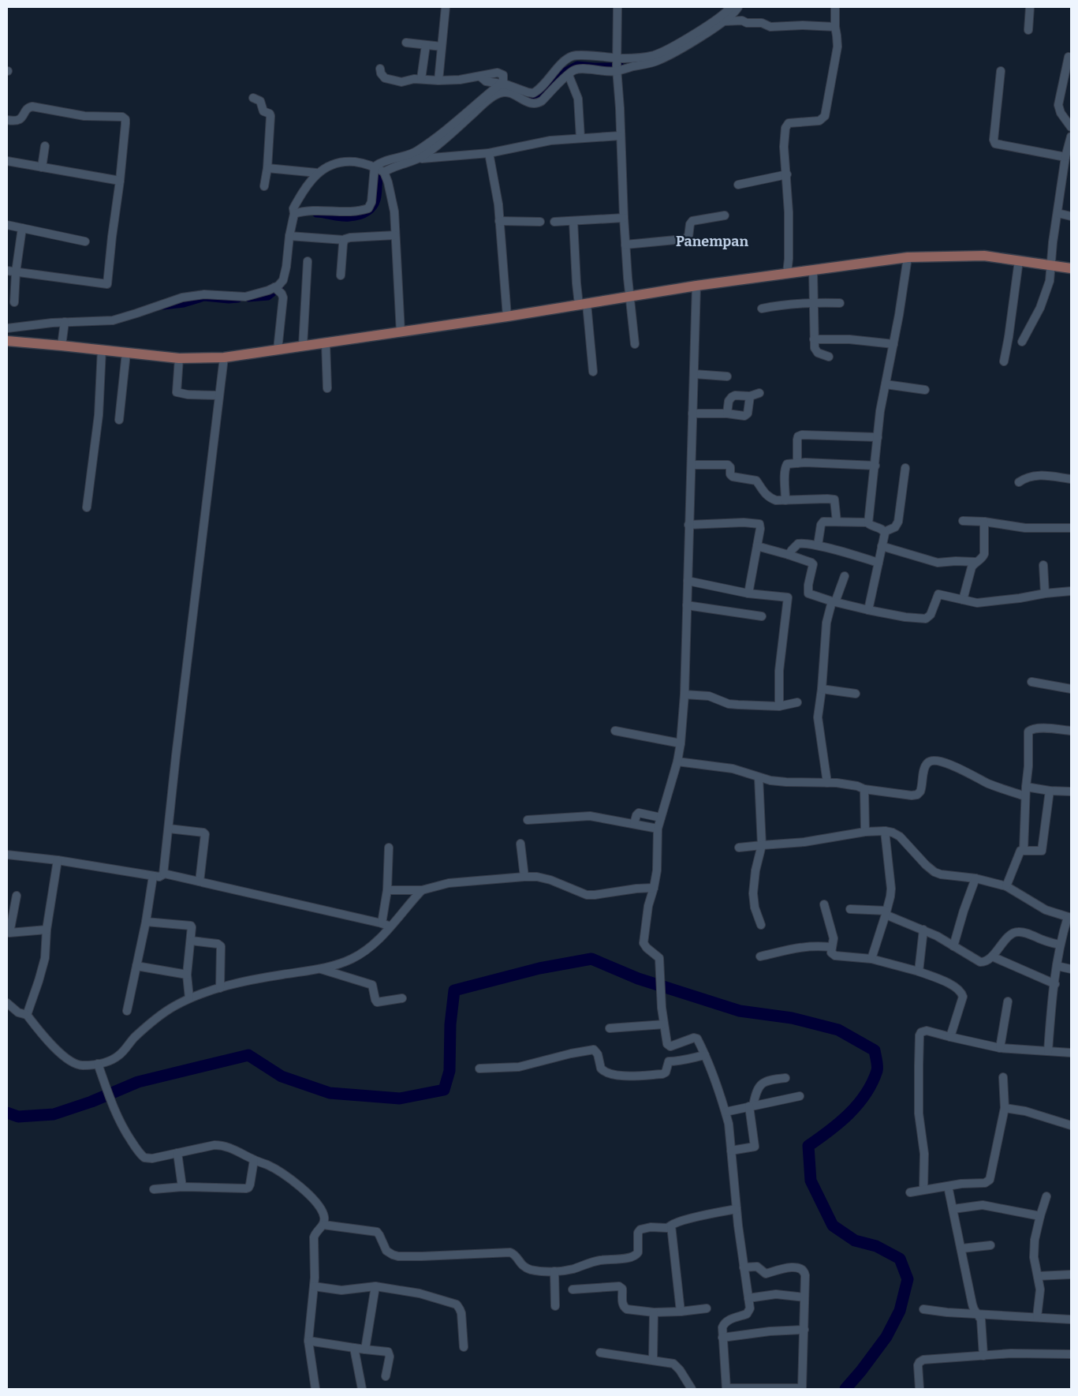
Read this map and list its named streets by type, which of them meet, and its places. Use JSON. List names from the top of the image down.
{
  "districts": ["Panempan"]
}
